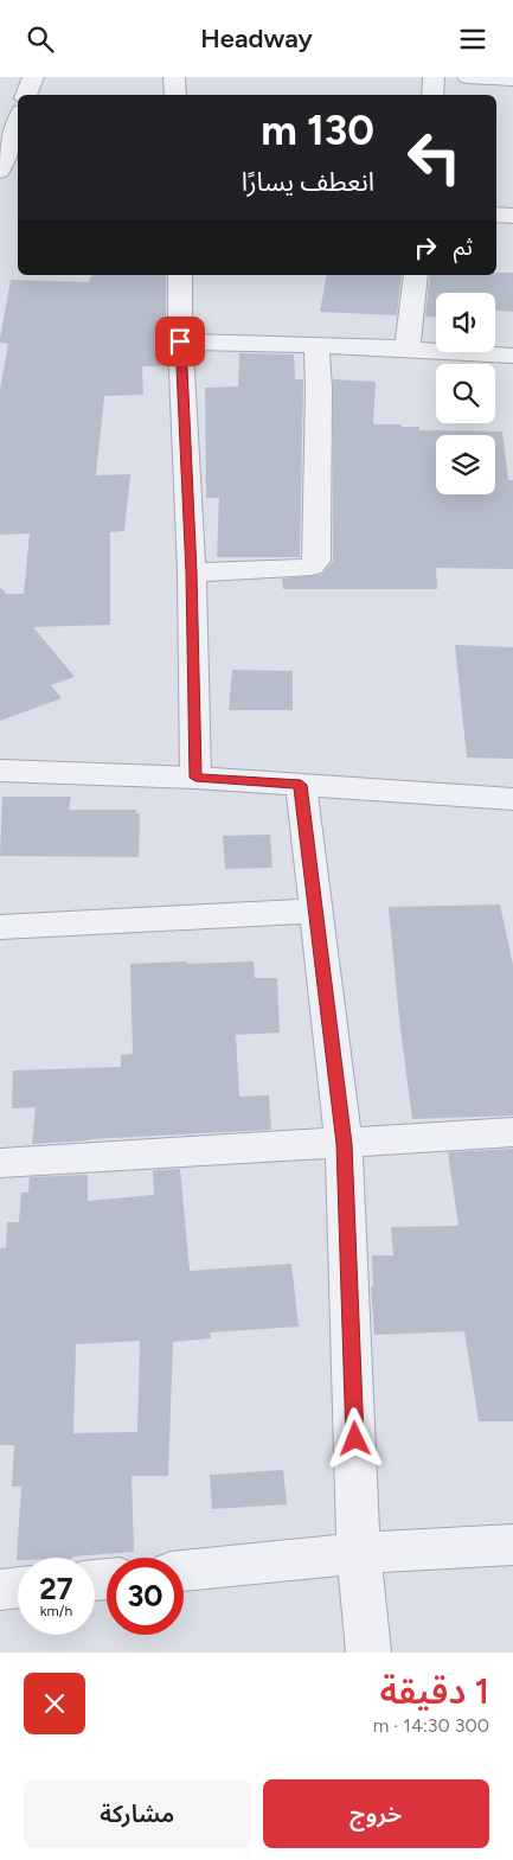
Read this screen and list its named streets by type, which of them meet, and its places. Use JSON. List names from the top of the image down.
{
  "page": {
    "header": "Headway",
    "turn": ["130 m", "انعطف يسارًا"],
    "then": "ثم",
    "speed": "27 km/h",
    "limit": "30",
    "heading": ["1 دقيقة", "300 m · 14:30"],
    "buttons": ["خروج", "مشاركة"]
  }
}
